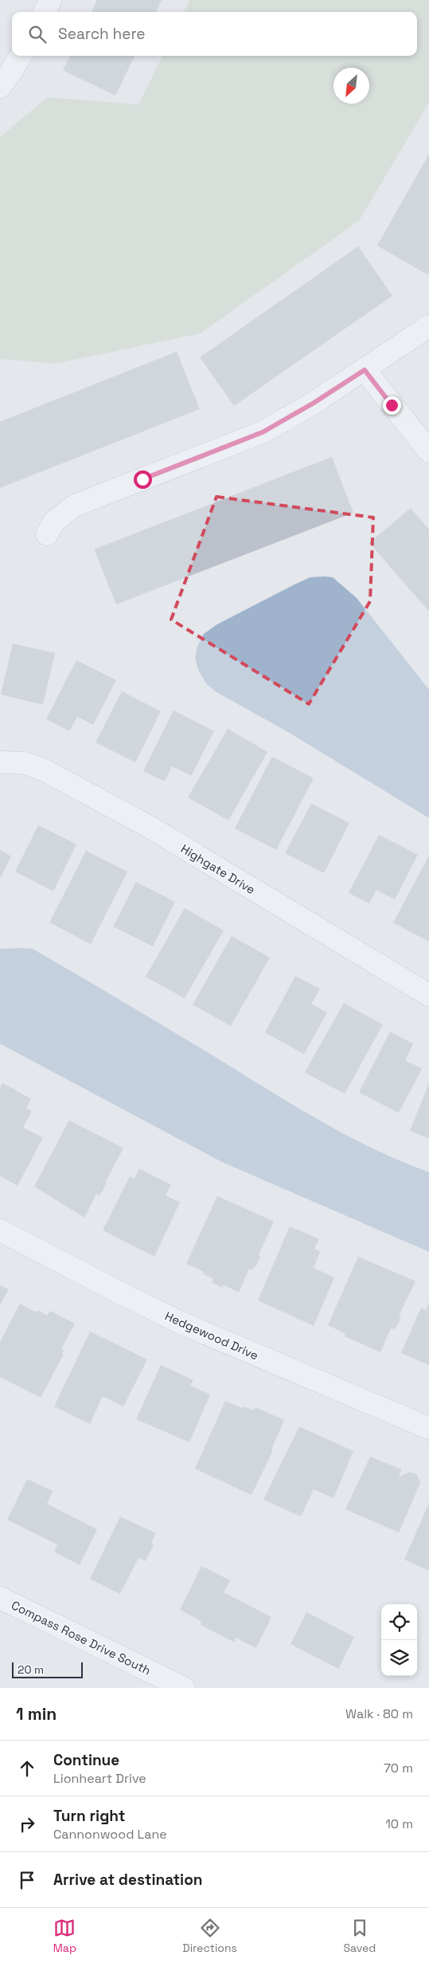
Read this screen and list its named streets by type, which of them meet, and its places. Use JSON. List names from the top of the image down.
{
  "streets": {
    "street": ["Highgate Drive", "Hedgewood Drive", "Compass Rose Drive South"]
  },
  "scale_bar": "20 m",
  "north": "bottom left",
  "page": {
    "search": "Search here",
    "scale": "20 m",
    "heading": ["1 min", "Walk · 80 m"],
    "list": [
      ["Continue", "Lionheart Drive", "70 m"],
      ["Turn right", "Cannonwood Lane", "10 m"],
      "Arrive at destination"
    ],
    "nav": ["Map", "Directions", "Saved"]
  }
}
